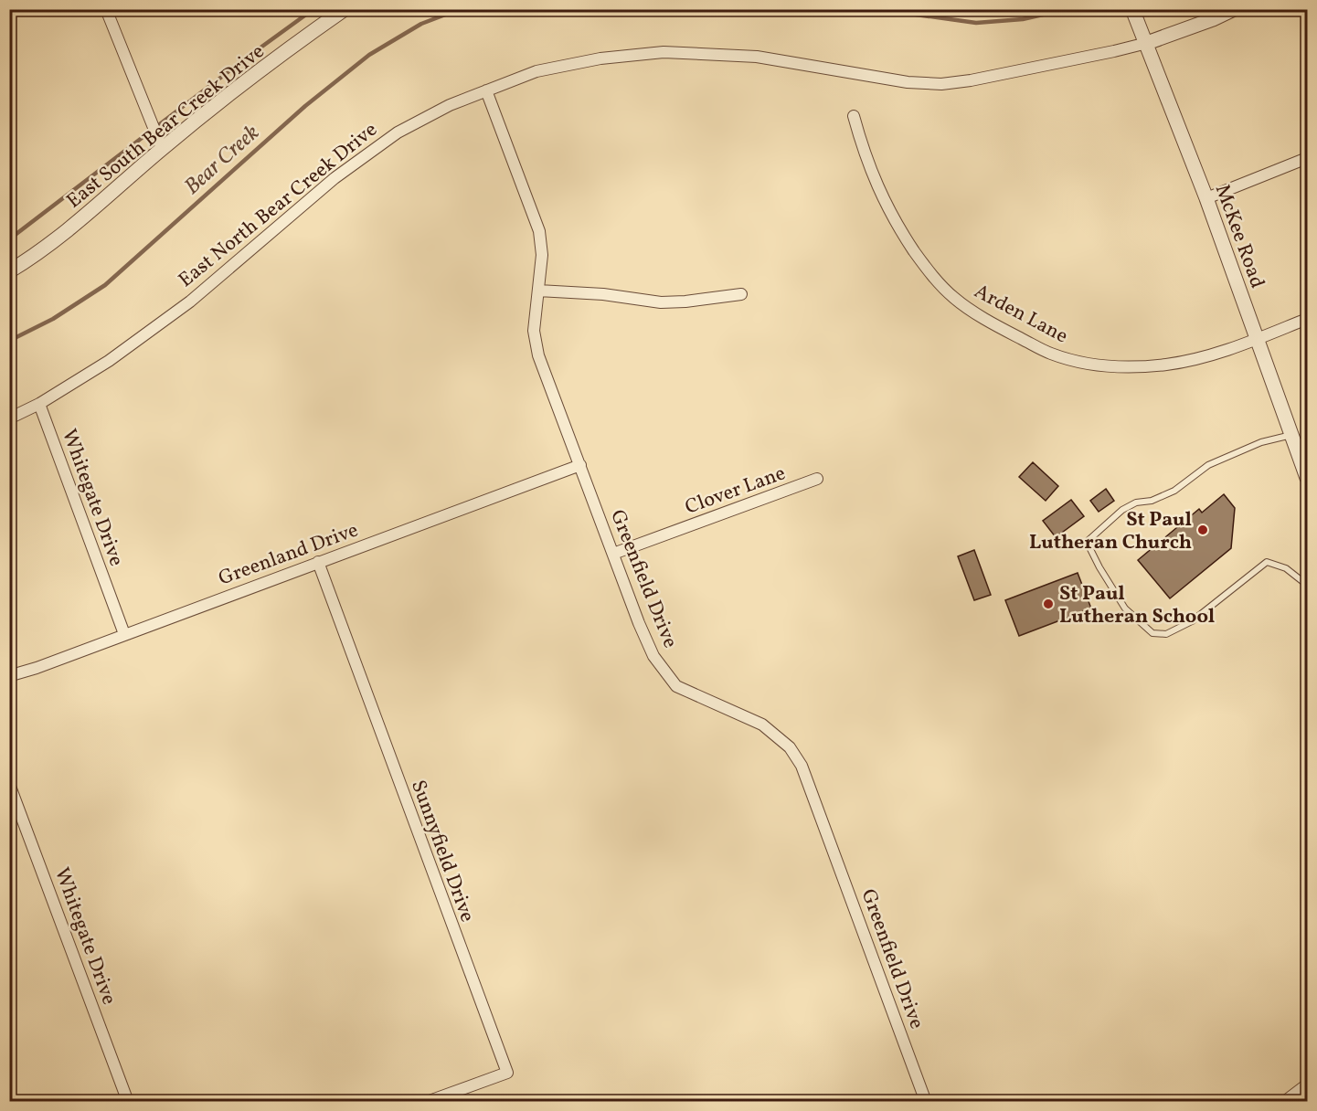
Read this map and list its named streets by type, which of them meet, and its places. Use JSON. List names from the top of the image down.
{
  "streets": {
    "street": [
      "East South Bear Creek Drive",
      "East North Bear Creek Drive",
      "McKee Road",
      "Arden Lane",
      "Clover Lane",
      "Whitegate Drive",
      "Greenland Drive",
      "Greenfield Drive",
      "Sunnyfield Drive"
    ]
  },
  "crossings": [
    ["East North Bear Creek Drive", "McKee Road"],
    ["East North Bear Creek Drive", "Whitegate Drive"],
    ["East North Bear Creek Drive", "Greenfield Drive"],
    ["McKee Road", "Arden Lane"],
    ["Clover Lane", "Greenfield Drive"],
    ["Whitegate Drive", "Greenland Drive"],
    ["Greenland Drive", "Greenfield Drive"],
    ["Greenland Drive", "Sunnyfield Drive"]
  ],
  "water": ["Bear Creek"],
  "places": ["St Paul Lutheran Church", "St Paul Lutheran School"]
}
